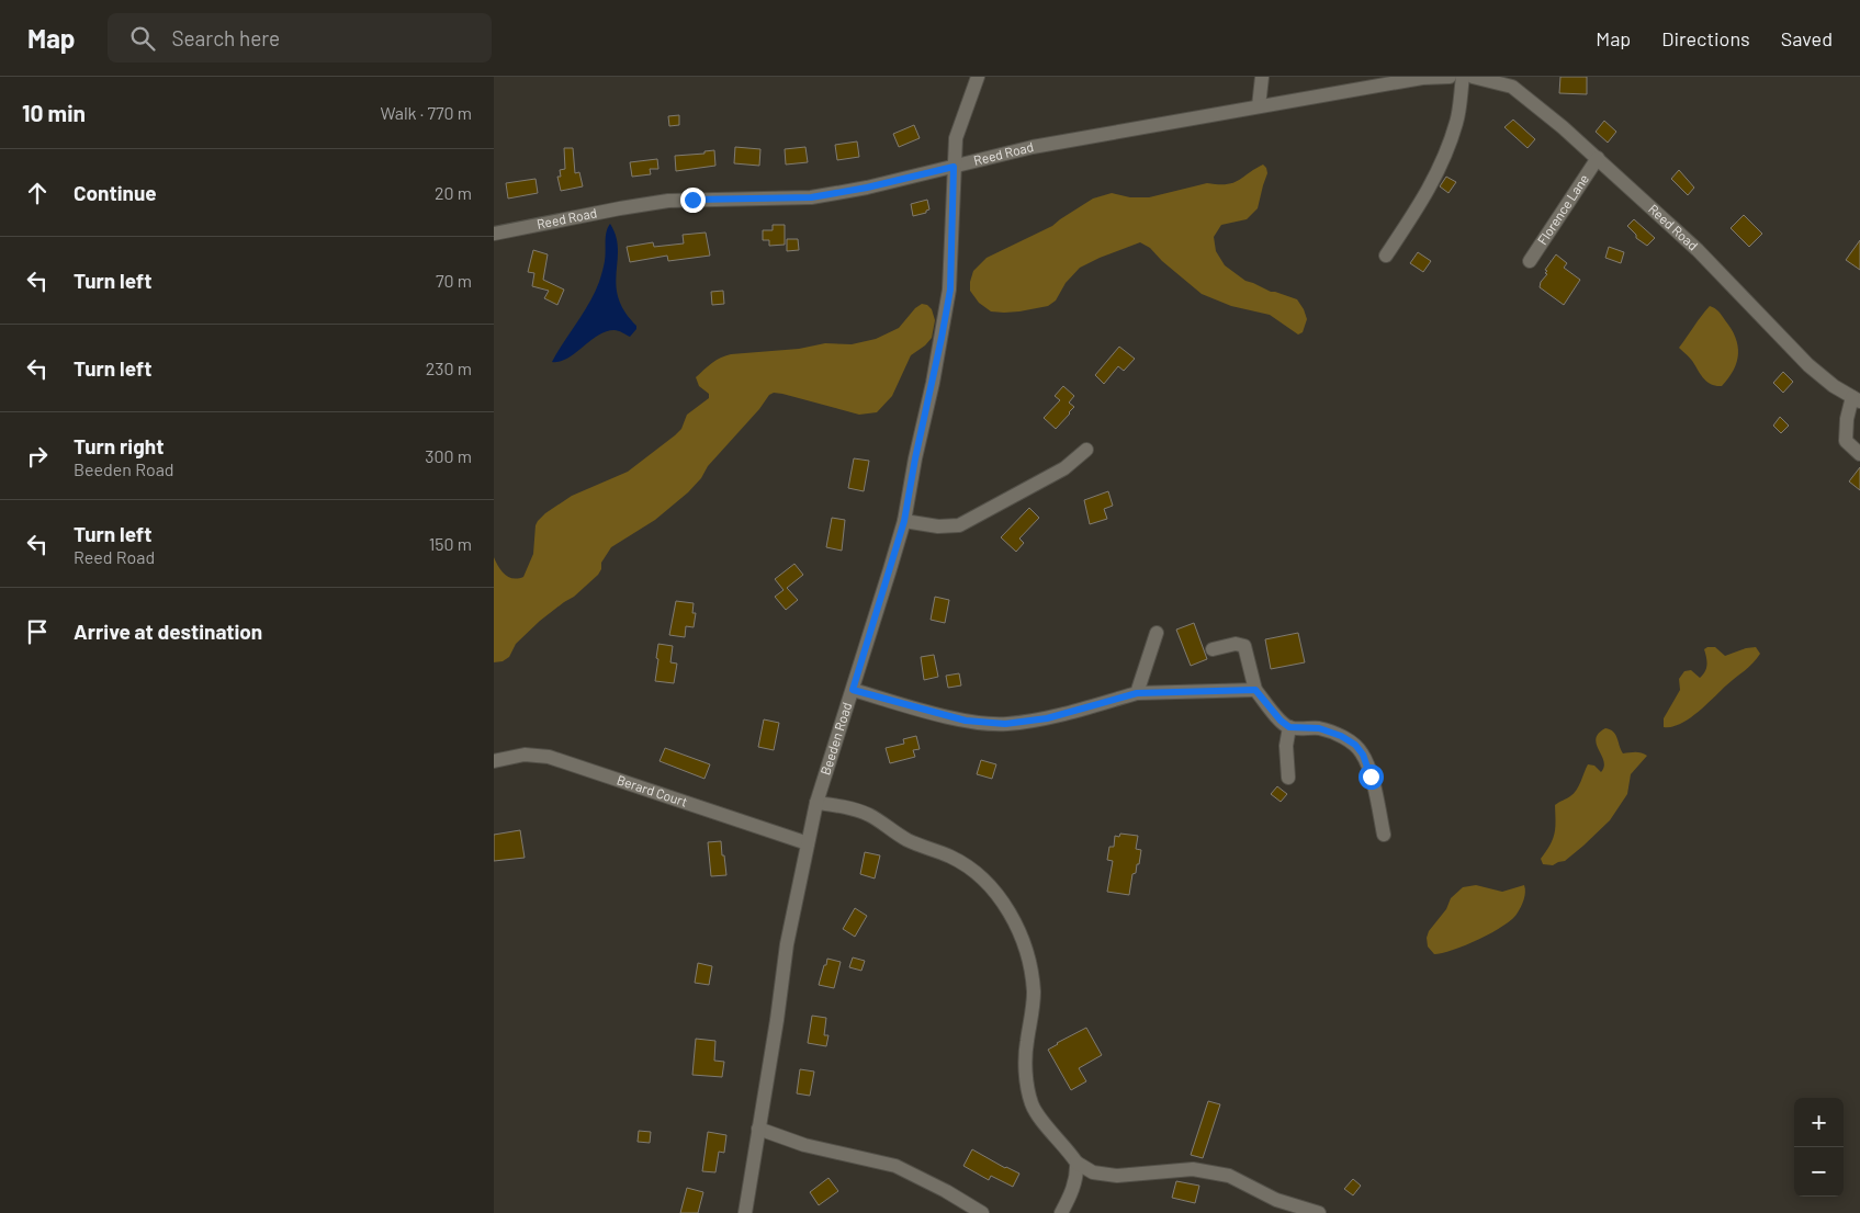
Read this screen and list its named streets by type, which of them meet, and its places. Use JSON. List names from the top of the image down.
{
  "streets": {
    "street": [
      "Reed Road",
      "Florence Lane",
      "Beeden Road",
      "Berard Court"
    ]
  },
  "crossings": [
    ["Reed Road", "Florence Lane"],
    ["Reed Road", "Beeden Road"],
    ["Beeden Road", "Berard Court"]
  ],
  "page": {
    "header": "Map",
    "search": "Search here",
    "nav": ["Map", "Directions", "Saved"],
    "heading": ["10 min", "Walk · 770 m"],
    "list": [
      ["Continue", "20 m"],
      ["Turn left", "70 m"],
      ["Turn left", "230 m"],
      ["Turn right", "Beeden Road", "300 m"],
      ["Turn left", "Reed Road", "150 m"],
      "Arrive at destination"
    ],
    "map_buttons": ["+", "−"]
  }
}
